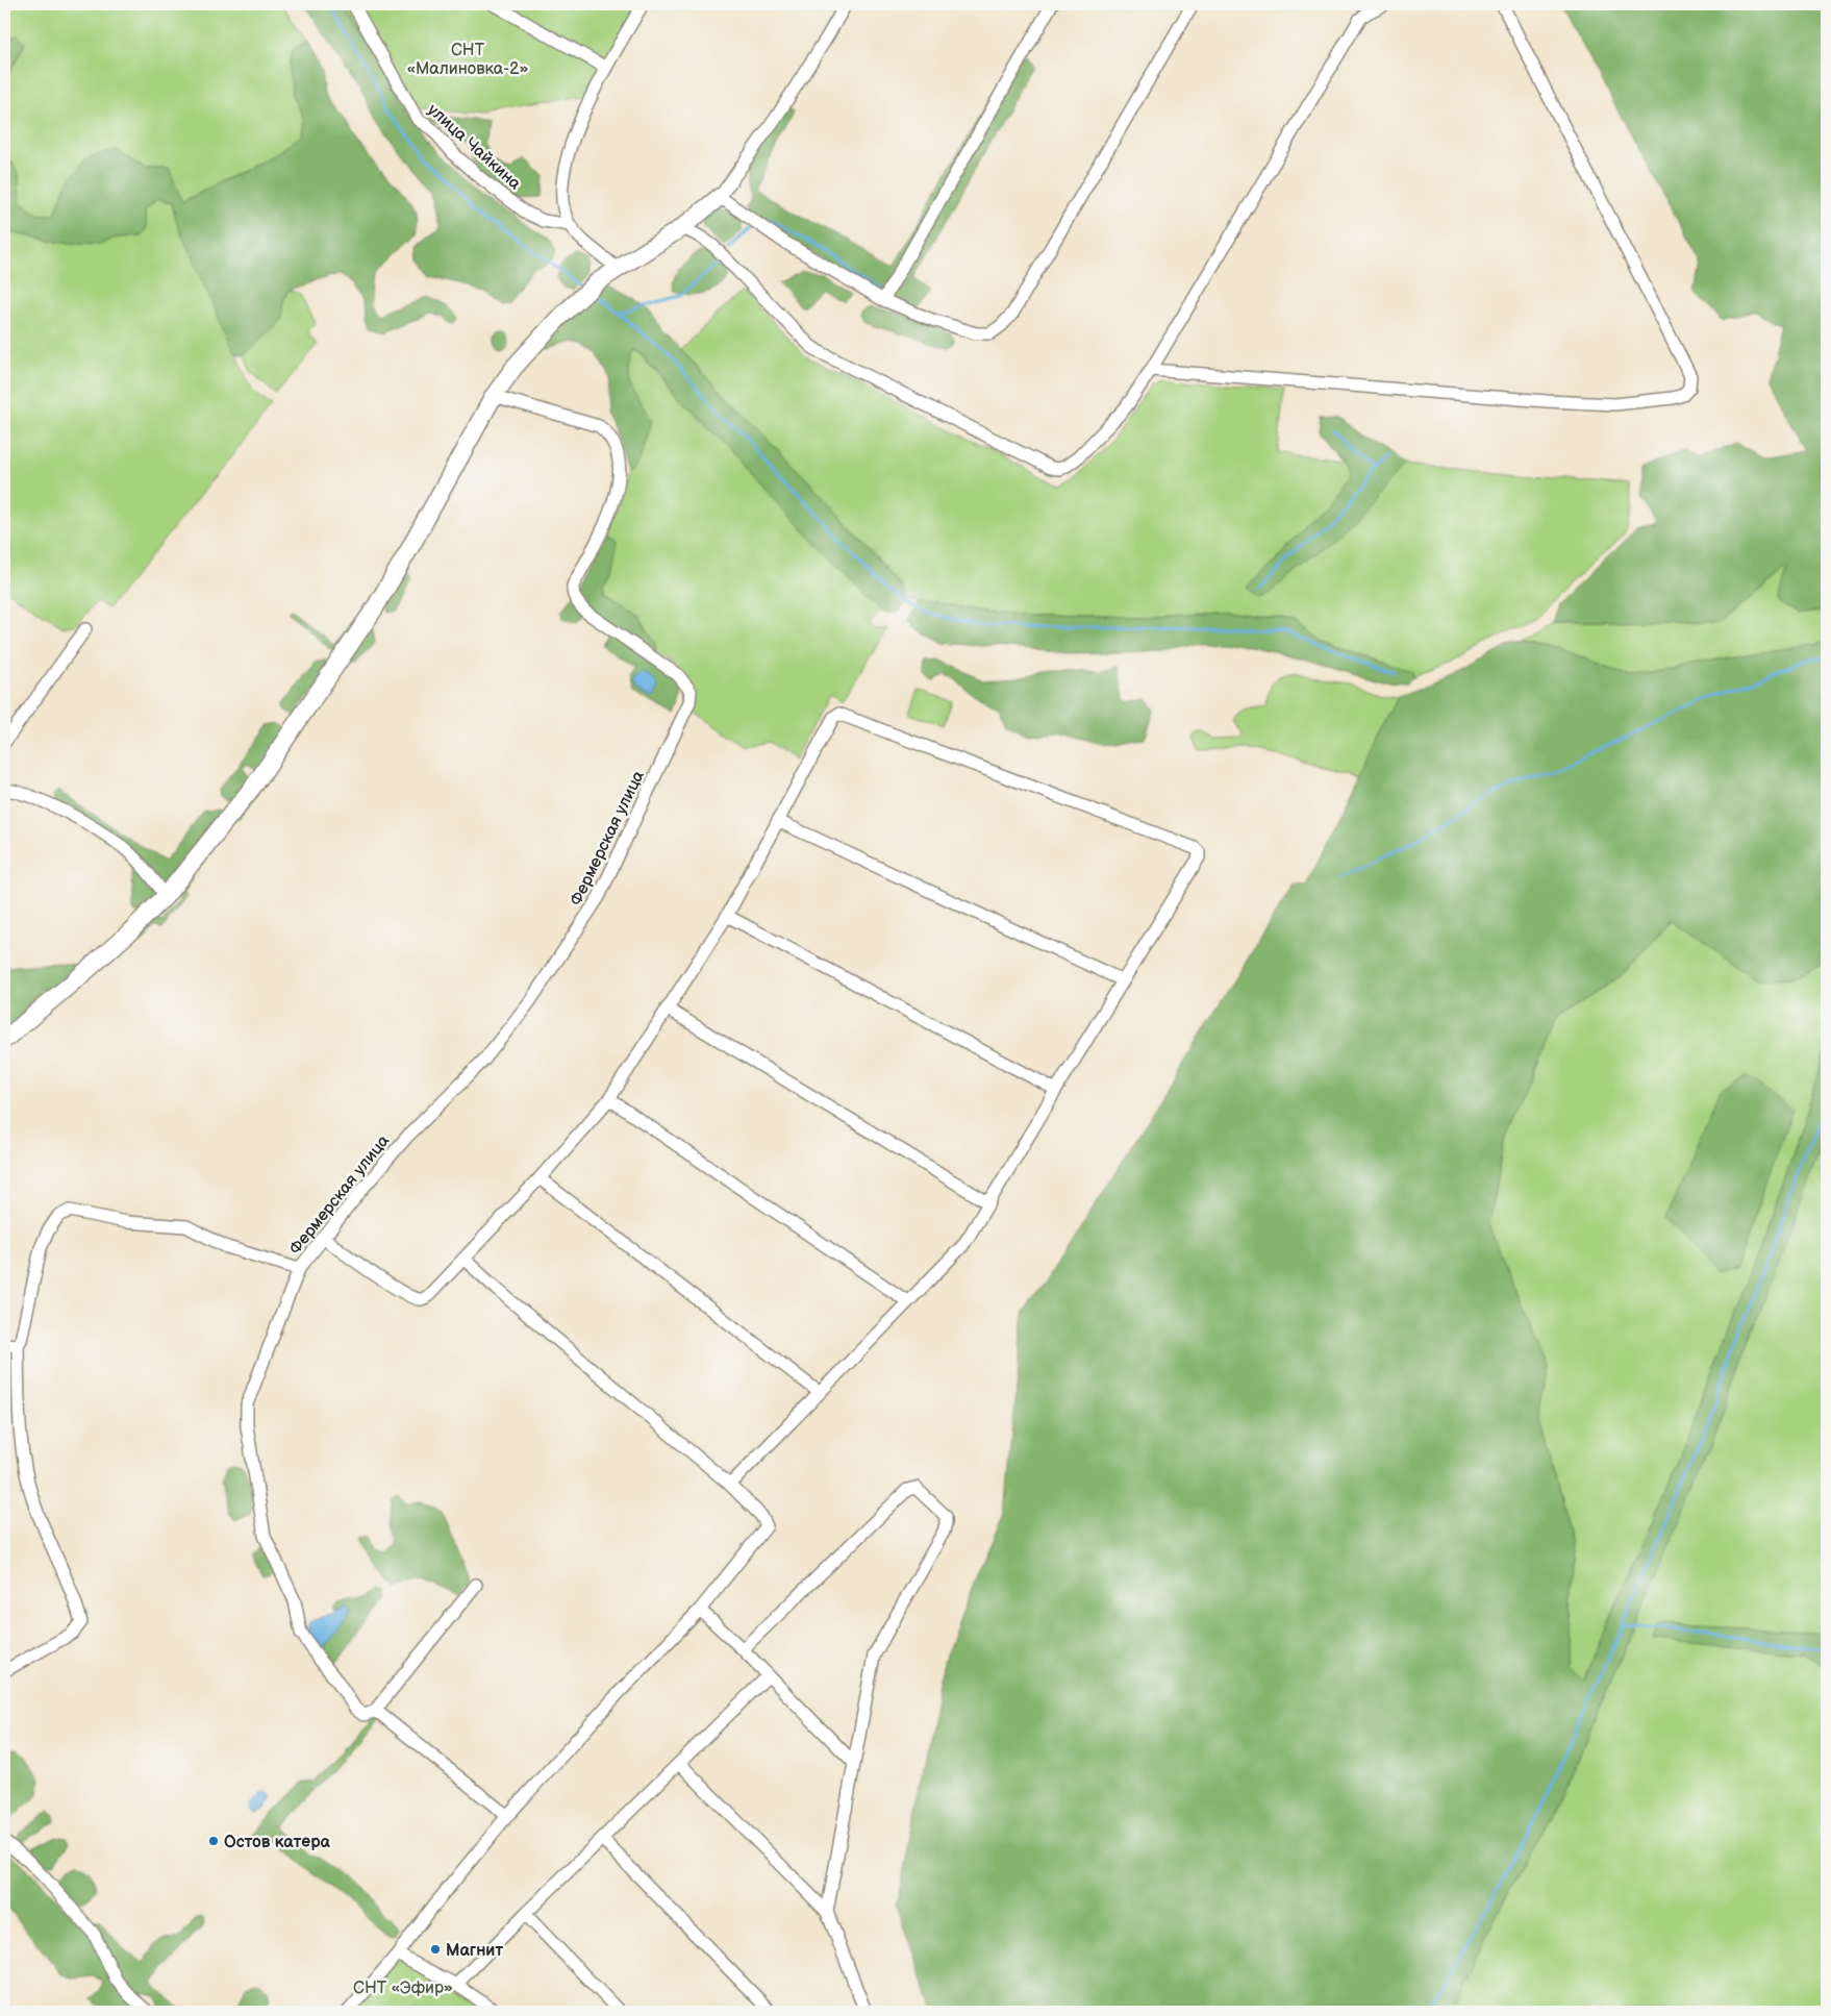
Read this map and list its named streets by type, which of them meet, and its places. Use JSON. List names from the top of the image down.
{
  "streets": {
    "street": ["улица Чайкина", "Фермерская улица"]
  },
  "parks": ["СНТ «Малиновка-2»", "СНТ «Эфир»"],
  "places": ["Остов катера", "Магнит"]
}
